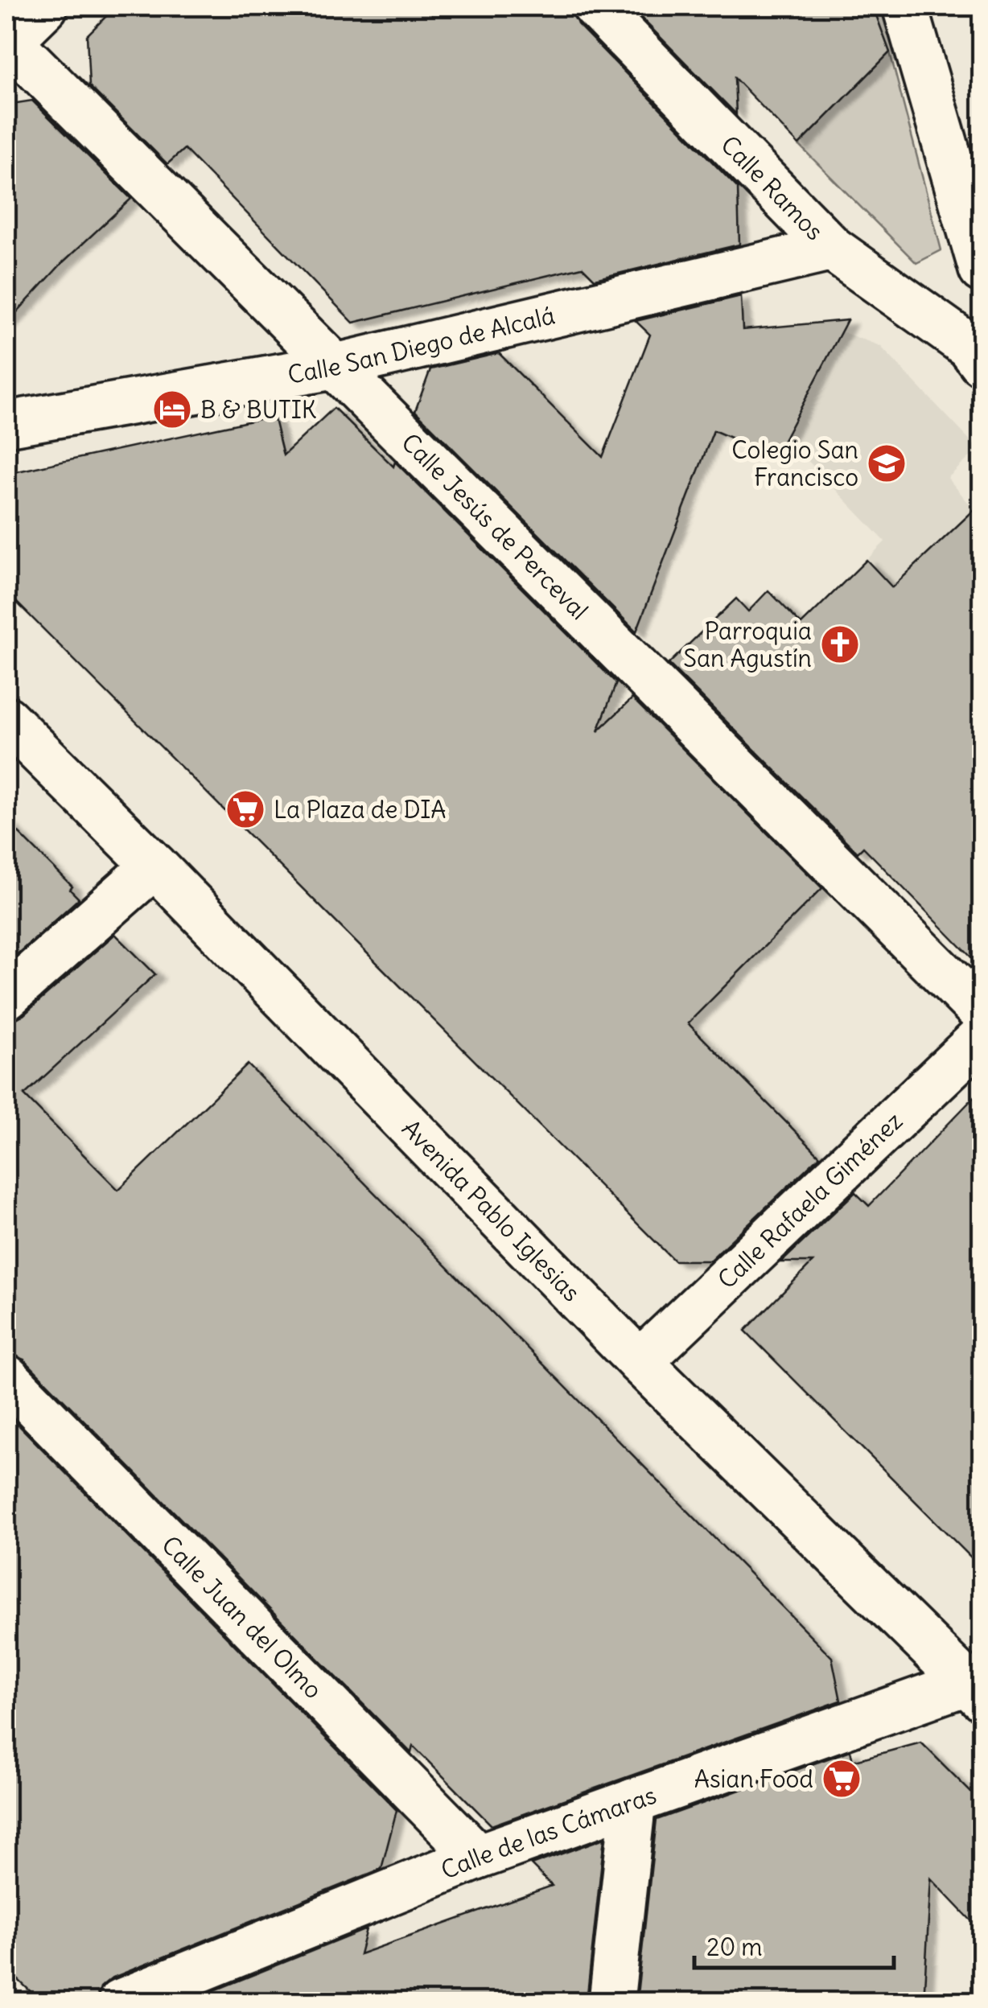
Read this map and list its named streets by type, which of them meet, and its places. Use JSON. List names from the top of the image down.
{
  "streets": {
    "street": [
      "Calle Ramos",
      "Calle San Diego de Alcalá",
      "Calle Jesús de Perceval",
      "Calle Rafaela Giménez",
      "Avenida Pablo Iglesias",
      "Calle Juan del Olmo",
      "Calle de las Cámaras"
    ]
  },
  "crossings": [
    ["Calle Ramos", "Calle San Diego de Alcalá"],
    ["Calle San Diego de Alcalá", "Calle Jesús de Perceval"],
    ["Calle Rafaela Giménez", "Avenida Pablo Iglesias"],
    ["Avenida Pablo Iglesias", "Calle de las Cámaras"],
    ["Calle Juan del Olmo", "Calle de las Cámaras"]
  ],
  "places": {
    "hotel": ["B & BUTIK"],
    "school or university": ["Colegio San Francisco"],
    "church": ["Parroquia San Agustín"],
    "supermarket": ["La Plaza de DIA", "Asian Food"]
  },
  "scale_bar": "20 m"
}
